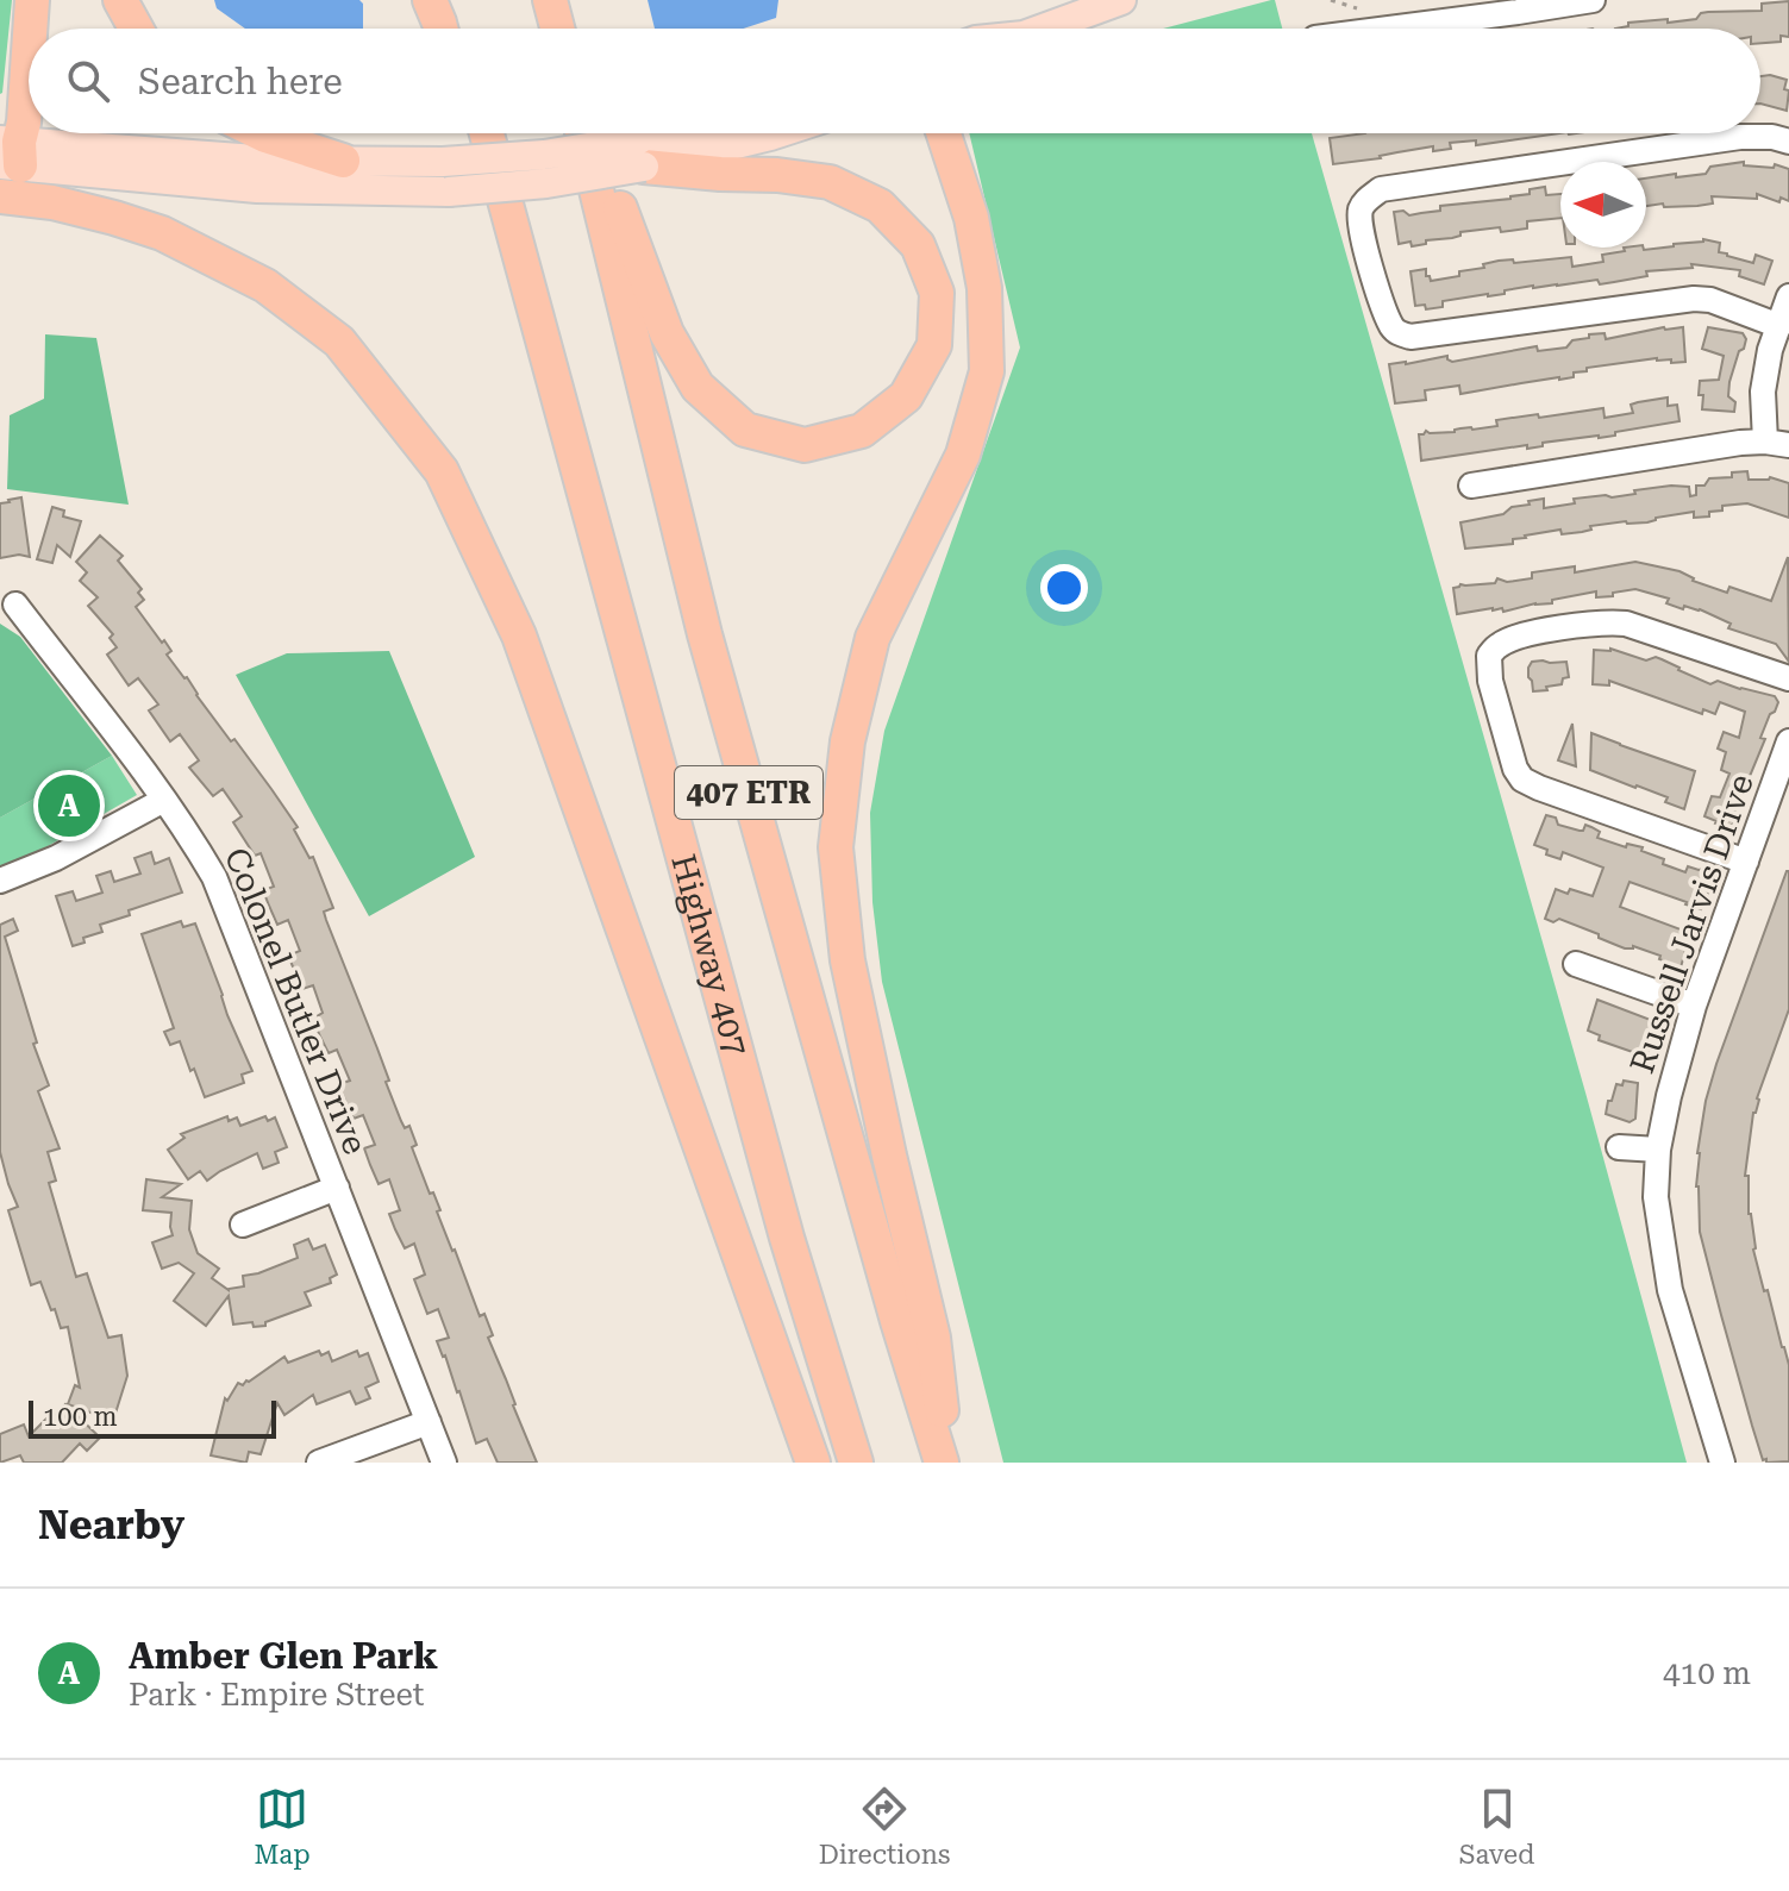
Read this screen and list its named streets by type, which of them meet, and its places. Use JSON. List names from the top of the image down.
{
  "streets": {
    "highway": ["407 ETR", "Highway 407"],
    "street": ["Russell Jarvis Drive", "Colonel Butler Drive"]
  },
  "scale_bar": "100 m",
  "north": "left",
  "page": {
    "search": "Search here",
    "pins": "A",
    "scale": "100 m",
    "heading": "Nearby",
    "list": [
      {
        "mark": "A",
        "name": "Amber Glen Park",
        "note": "Park · Empire Street",
        "value": "410 m"
      }
    ],
    "nav": ["Map", "Directions", "Saved"]
  }
}
